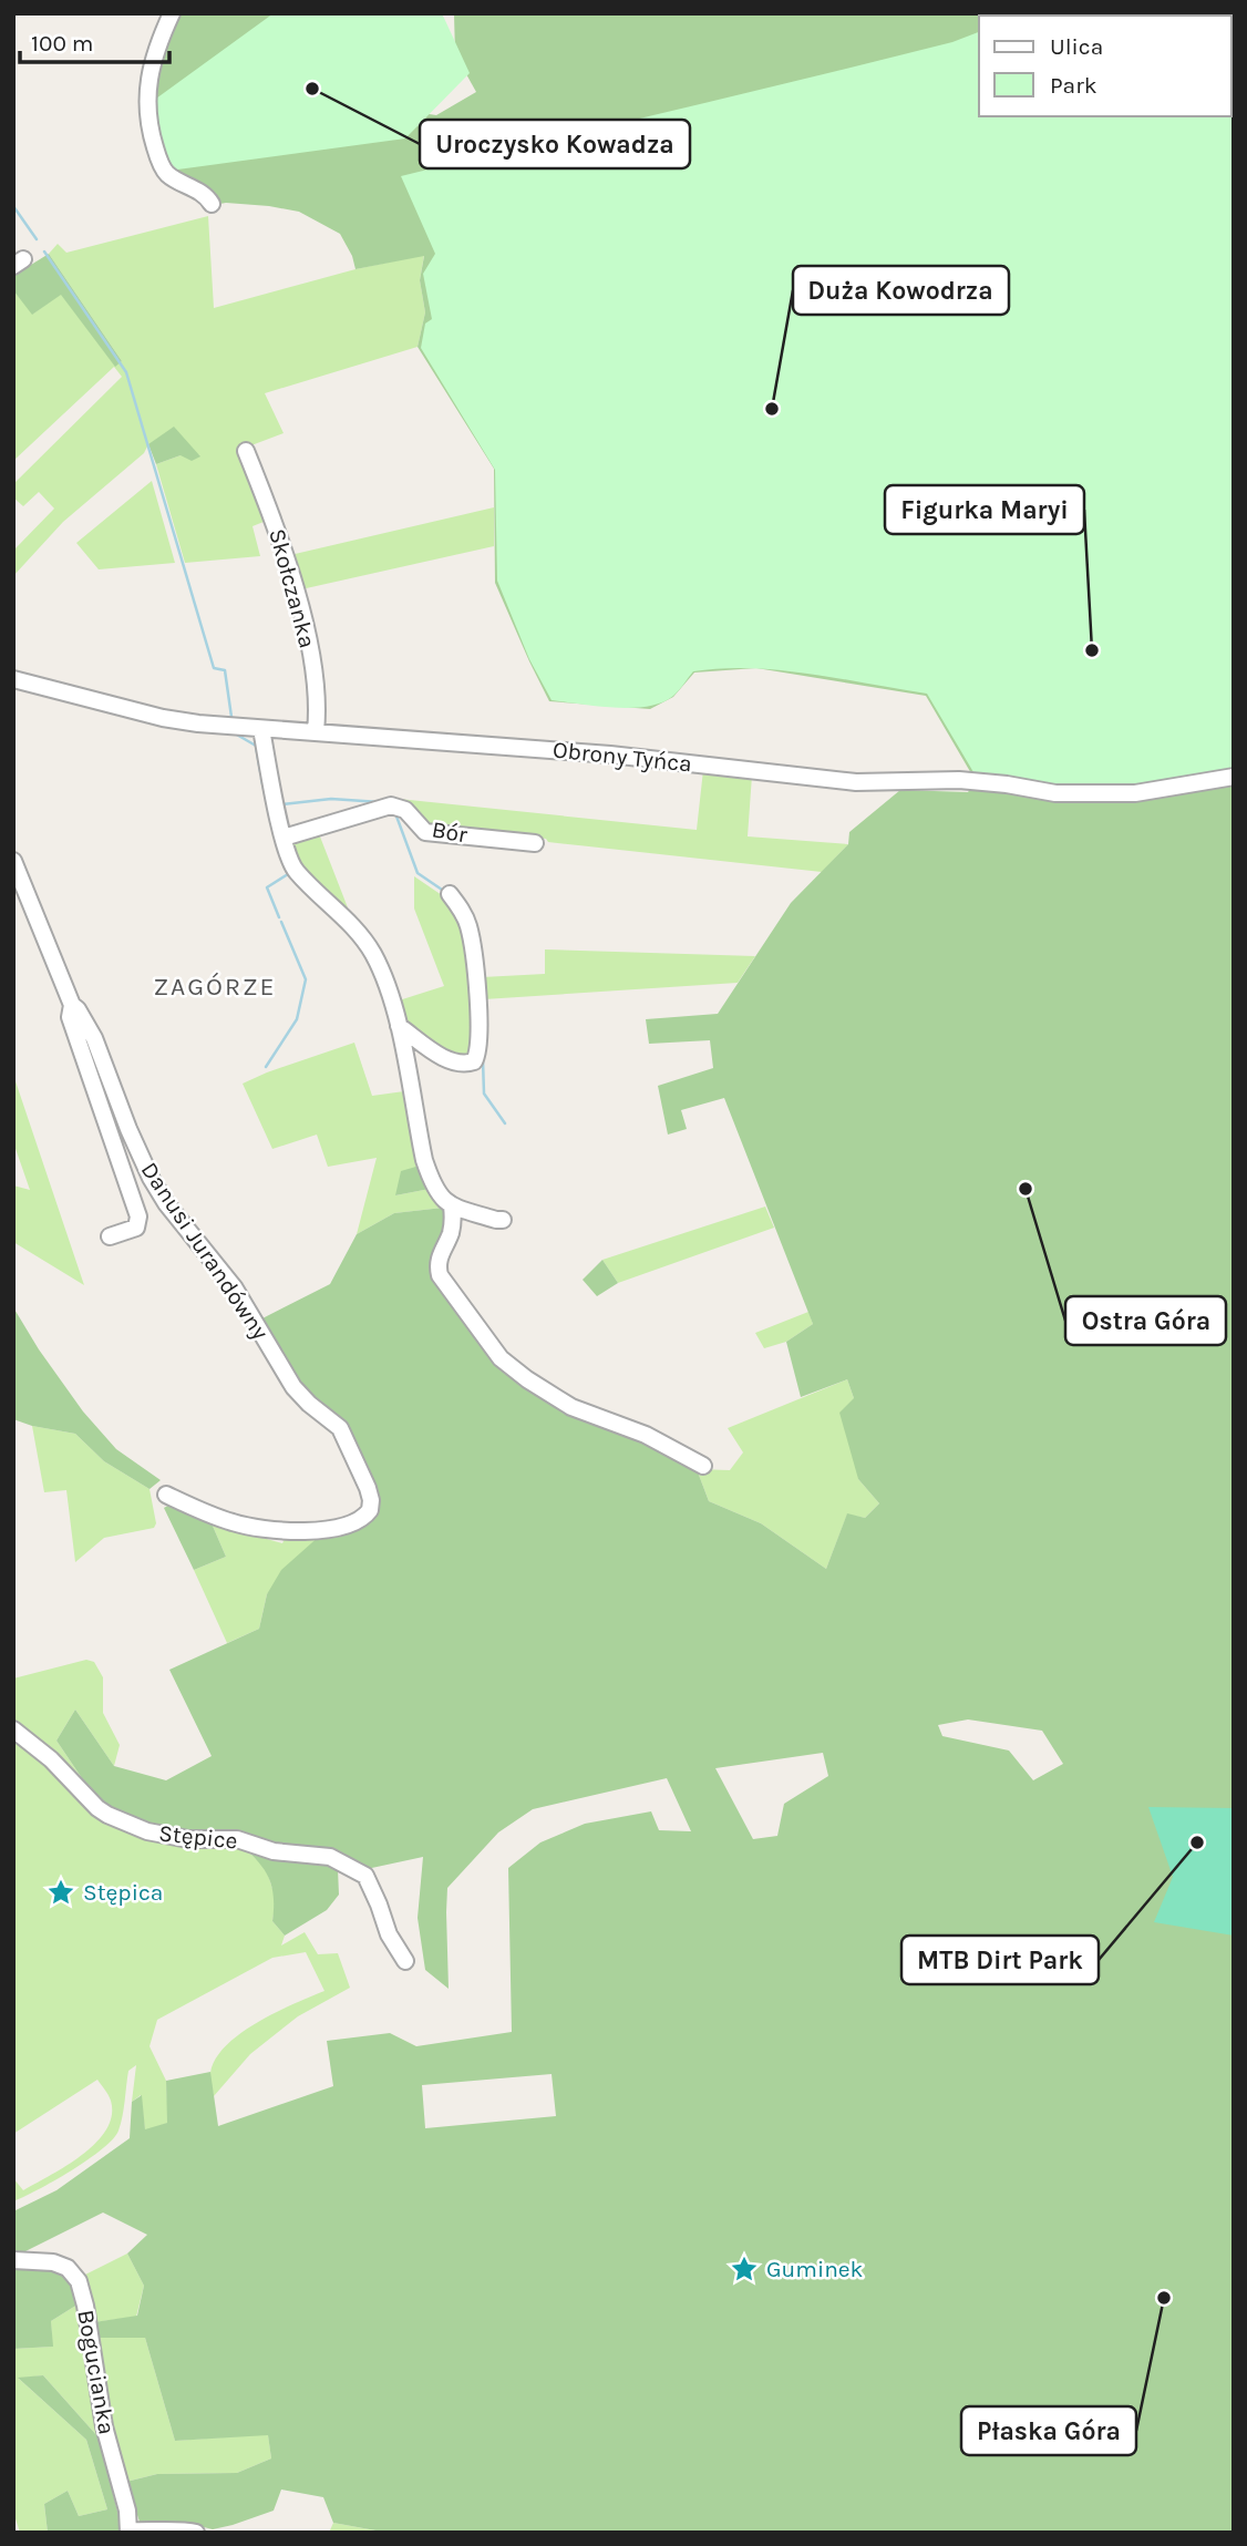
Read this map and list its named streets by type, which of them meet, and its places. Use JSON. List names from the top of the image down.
{
  "streets": {
    "street": [
      "Skołczanka",
      "Obrony Tyńca",
      "Bór",
      "Danusi Jurandówny",
      "Stępice",
      "Bogucianka"
    ]
  },
  "crossings": [
    ["Skołczanka", "Obrony Tyńca"]
  ],
  "districts": ["ZAGÓRZE"],
  "places": {
    "other": [
      "Uroczysko Kowadza",
      "Duża Kowodrza",
      "Figurka Maryi",
      "Ostra Góra",
      "MTB Dirt Park",
      "Płaska Góra"
    ],
    "place": ["Stępica", "Guminek"]
  },
  "legend": ["Ulica", "Park"],
  "scale_bar": "100 m"
}
